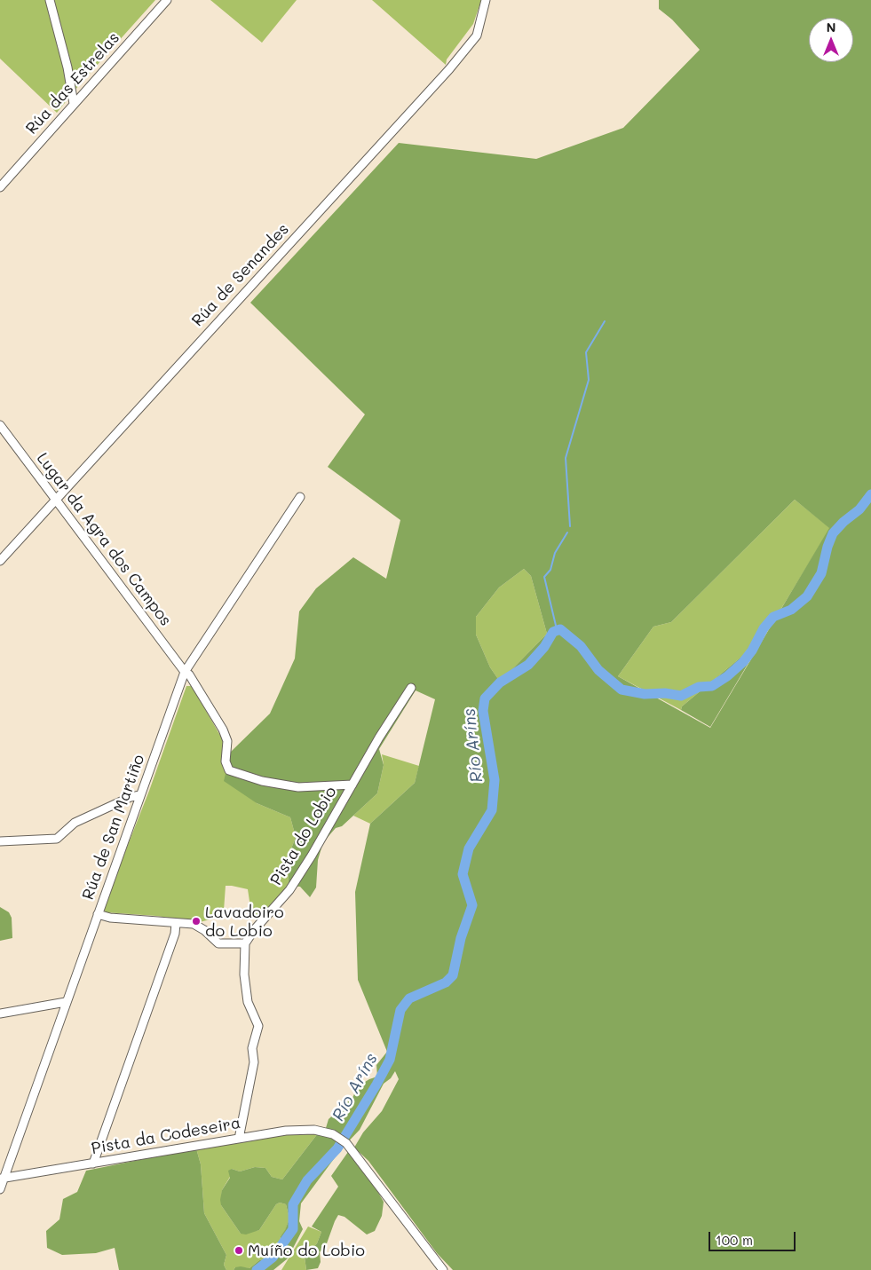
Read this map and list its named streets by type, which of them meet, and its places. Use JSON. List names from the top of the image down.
{
  "streets": {
    "street": [
      "Rúa das Estrelas",
      "Rúa de Senandes",
      "Lugar da Agra dos Campos",
      "Rúa de San Martiño",
      "Pista do Lobio",
      "Pista da Codeseira"
    ]
  },
  "crossings": [
    ["Rúa de Senandes", "Lugar da Agra dos Campos"],
    ["Lugar da Agra dos Campos", "Rúa de San Martiño"],
    ["Lugar da Agra dos Campos", "Pista do Lobio"],
    ["Rúa de San Martiño", "Pista da Codeseira"]
  ],
  "water": ["Río Aríns"],
  "places": ["Lavadoiro do Lobio", "Muíño do Lobio"],
  "scale_bar": "100 m",
  "north": "top"
}
